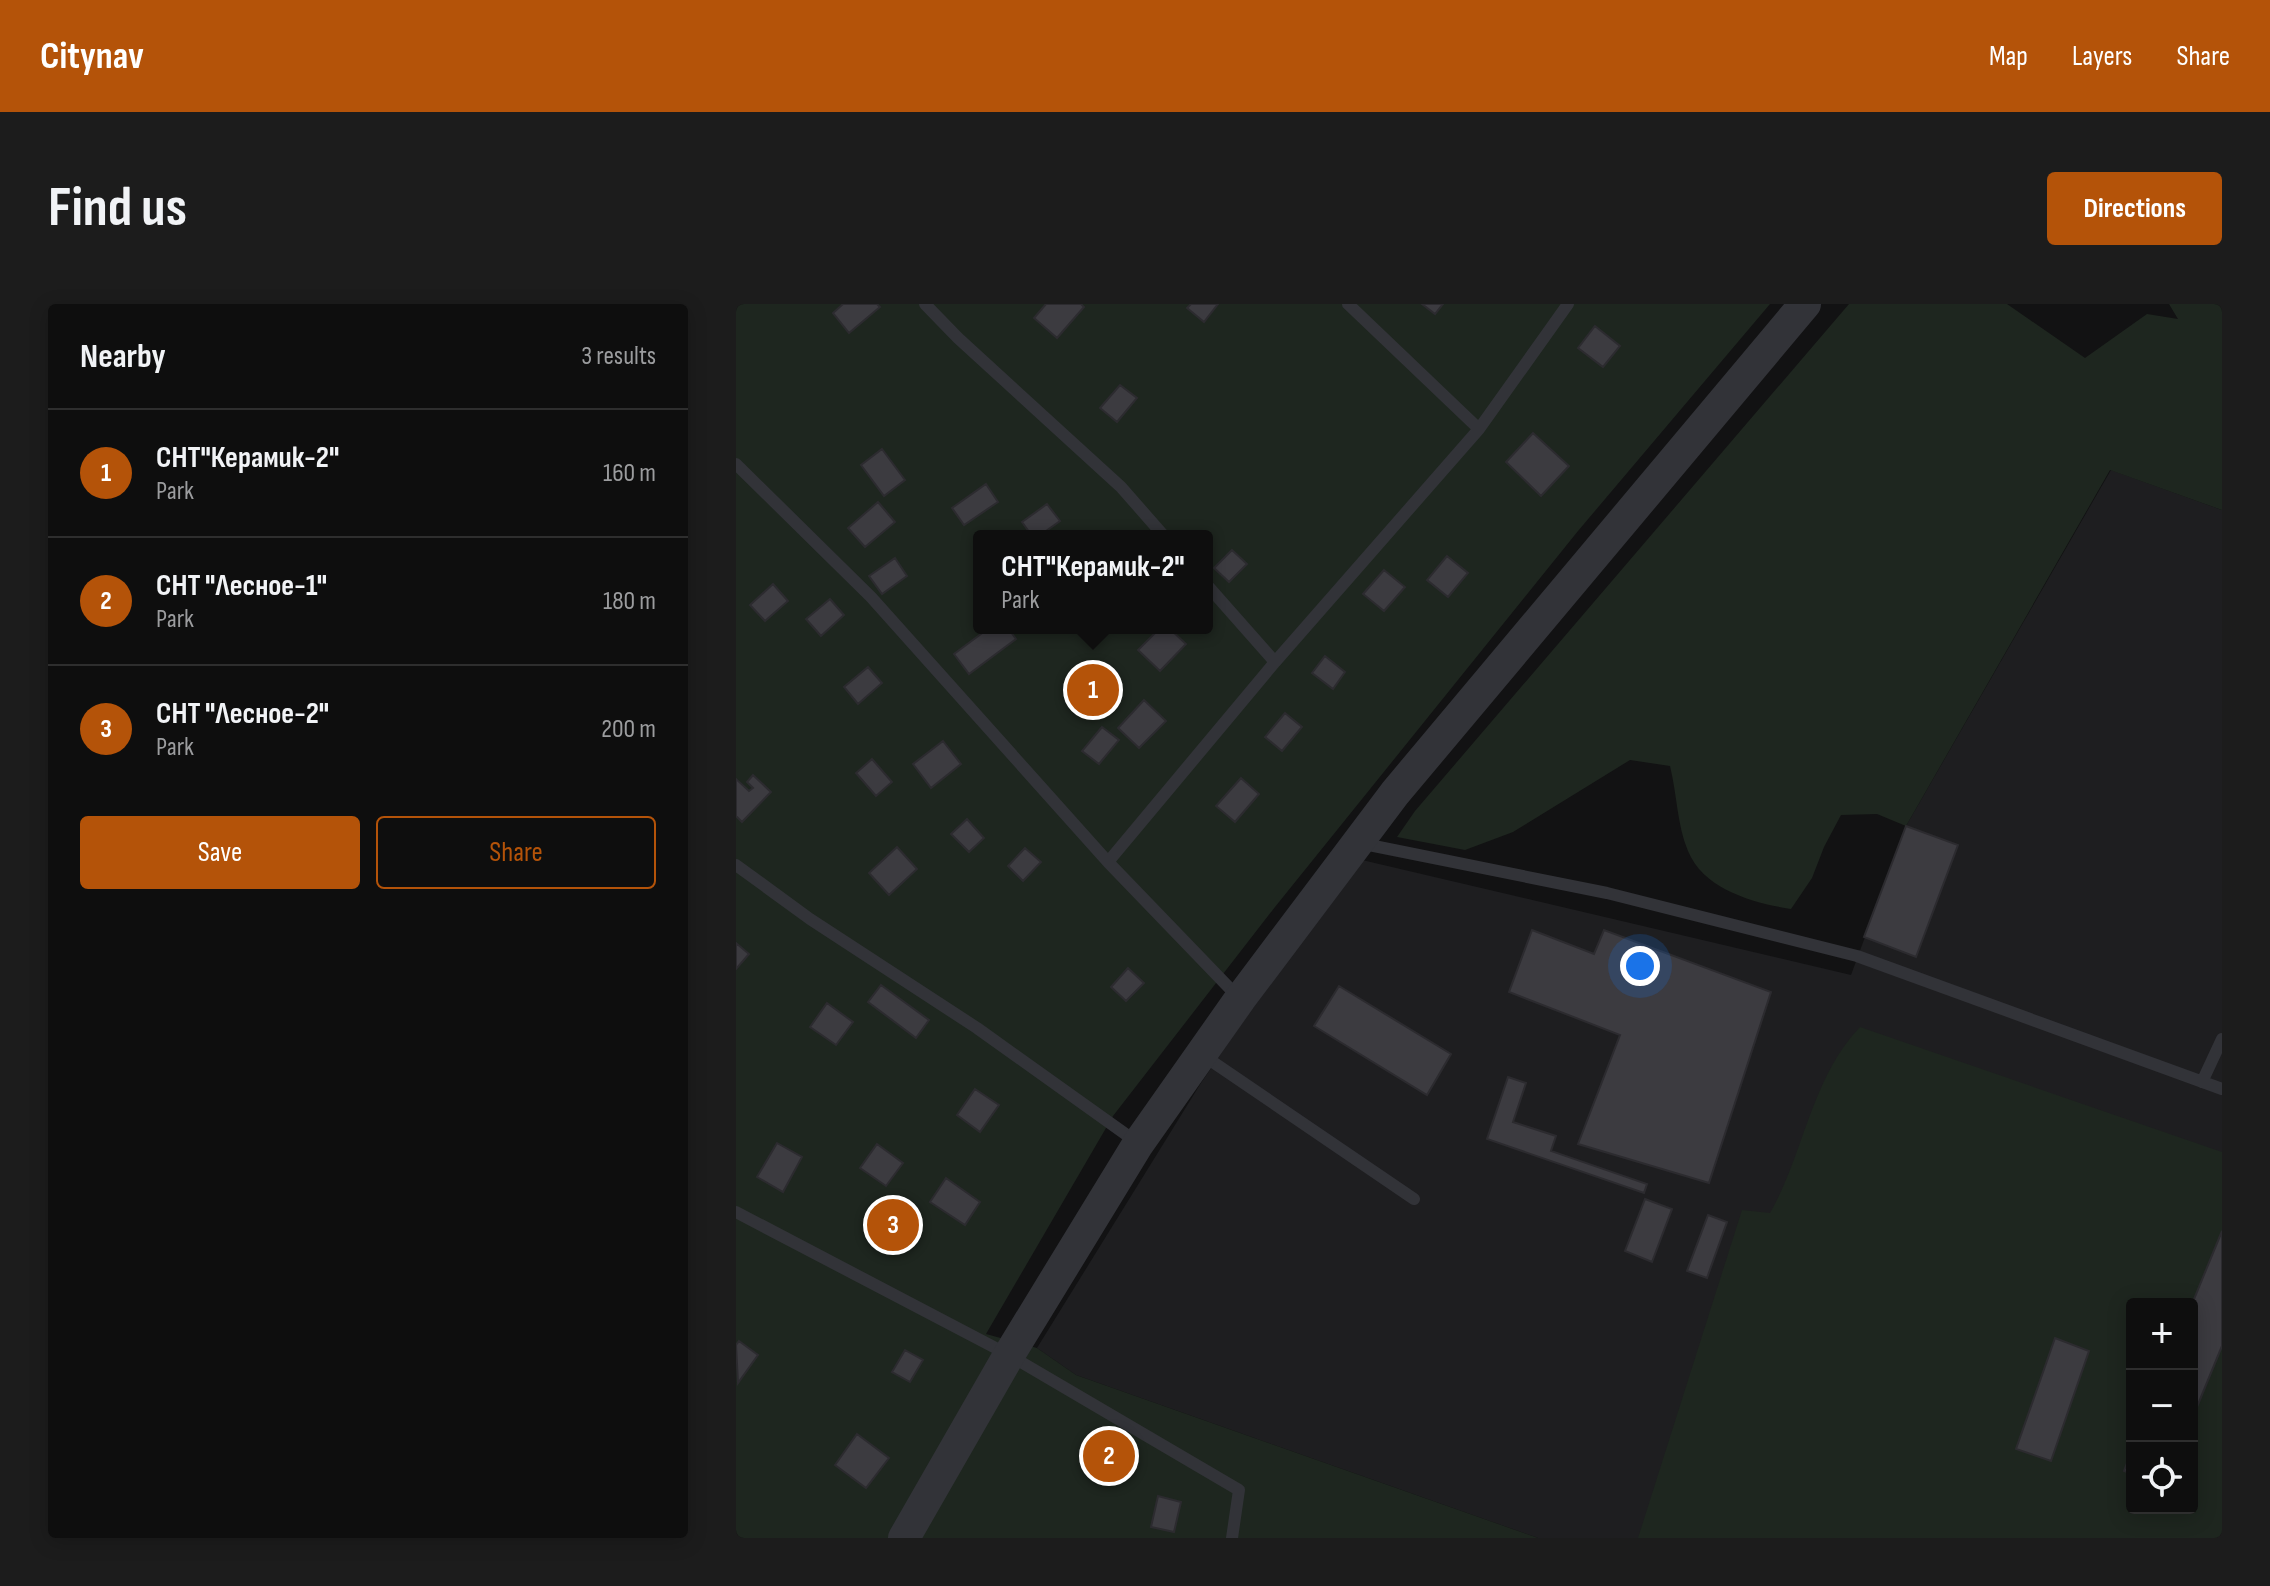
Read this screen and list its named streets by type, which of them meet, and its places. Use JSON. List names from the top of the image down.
{
  "page": {
    "header": "Citynav",
    "nav": ["Map", "Layers", "Share"],
    "buttons": [
      "Directions",
      ["Save", "Share"]
    ],
    "title": "Find us",
    "heading": ["Nearby", "3 results"],
    "list": [
      {
        "mark": "1",
        "name": "СНТ\"Керамик-2\"",
        "note": "Park",
        "value": "160 m"
      },
      {
        "mark": "2",
        "name": "СНТ \"Лесное-1\"",
        "note": "Park",
        "value": "180 m"
      },
      {
        "mark": "3",
        "name": "СНТ \"Лесное-2\"",
        "note": "Park",
        "value": "200 m"
      }
    ],
    "popup": ["СНТ\"Керамик-2\"", "Park"],
    "pins": ["1", "3", "2"],
    "map_buttons": ["+", "−"]
  }
}
